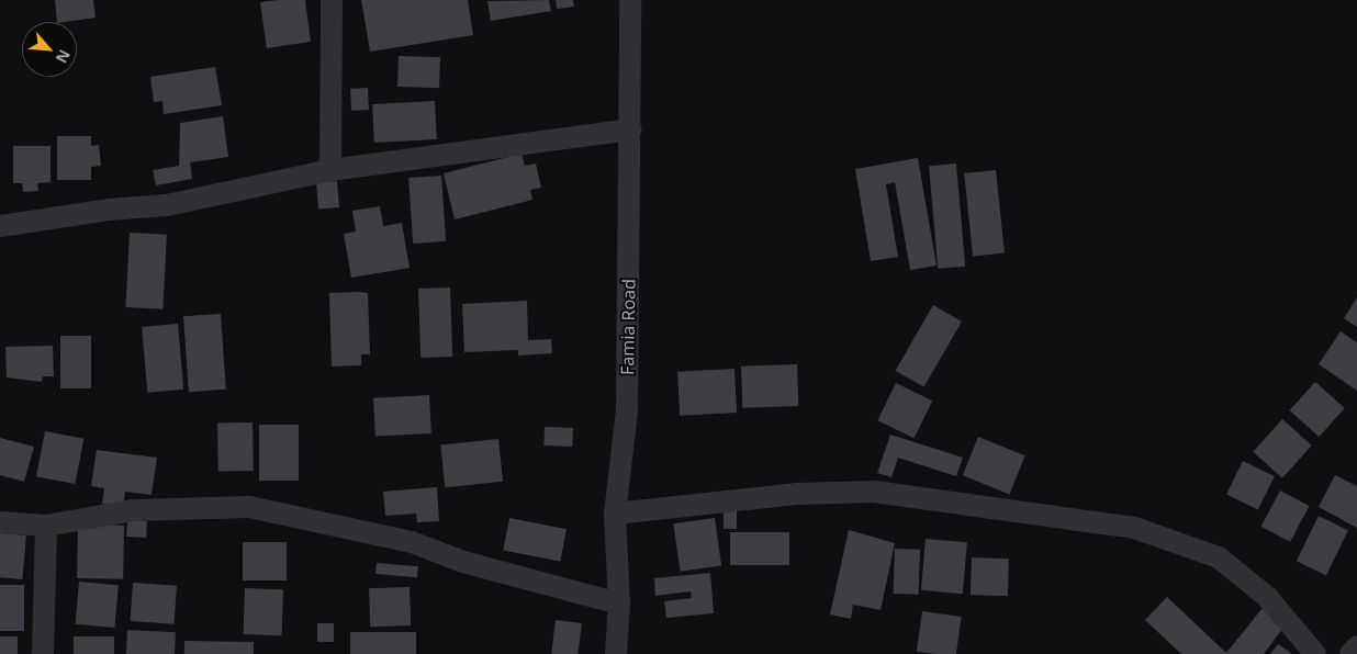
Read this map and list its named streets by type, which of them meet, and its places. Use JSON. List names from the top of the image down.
{
  "streets": {
    "street": ["Famia Road"]
  },
  "north": "bottom right"
}
